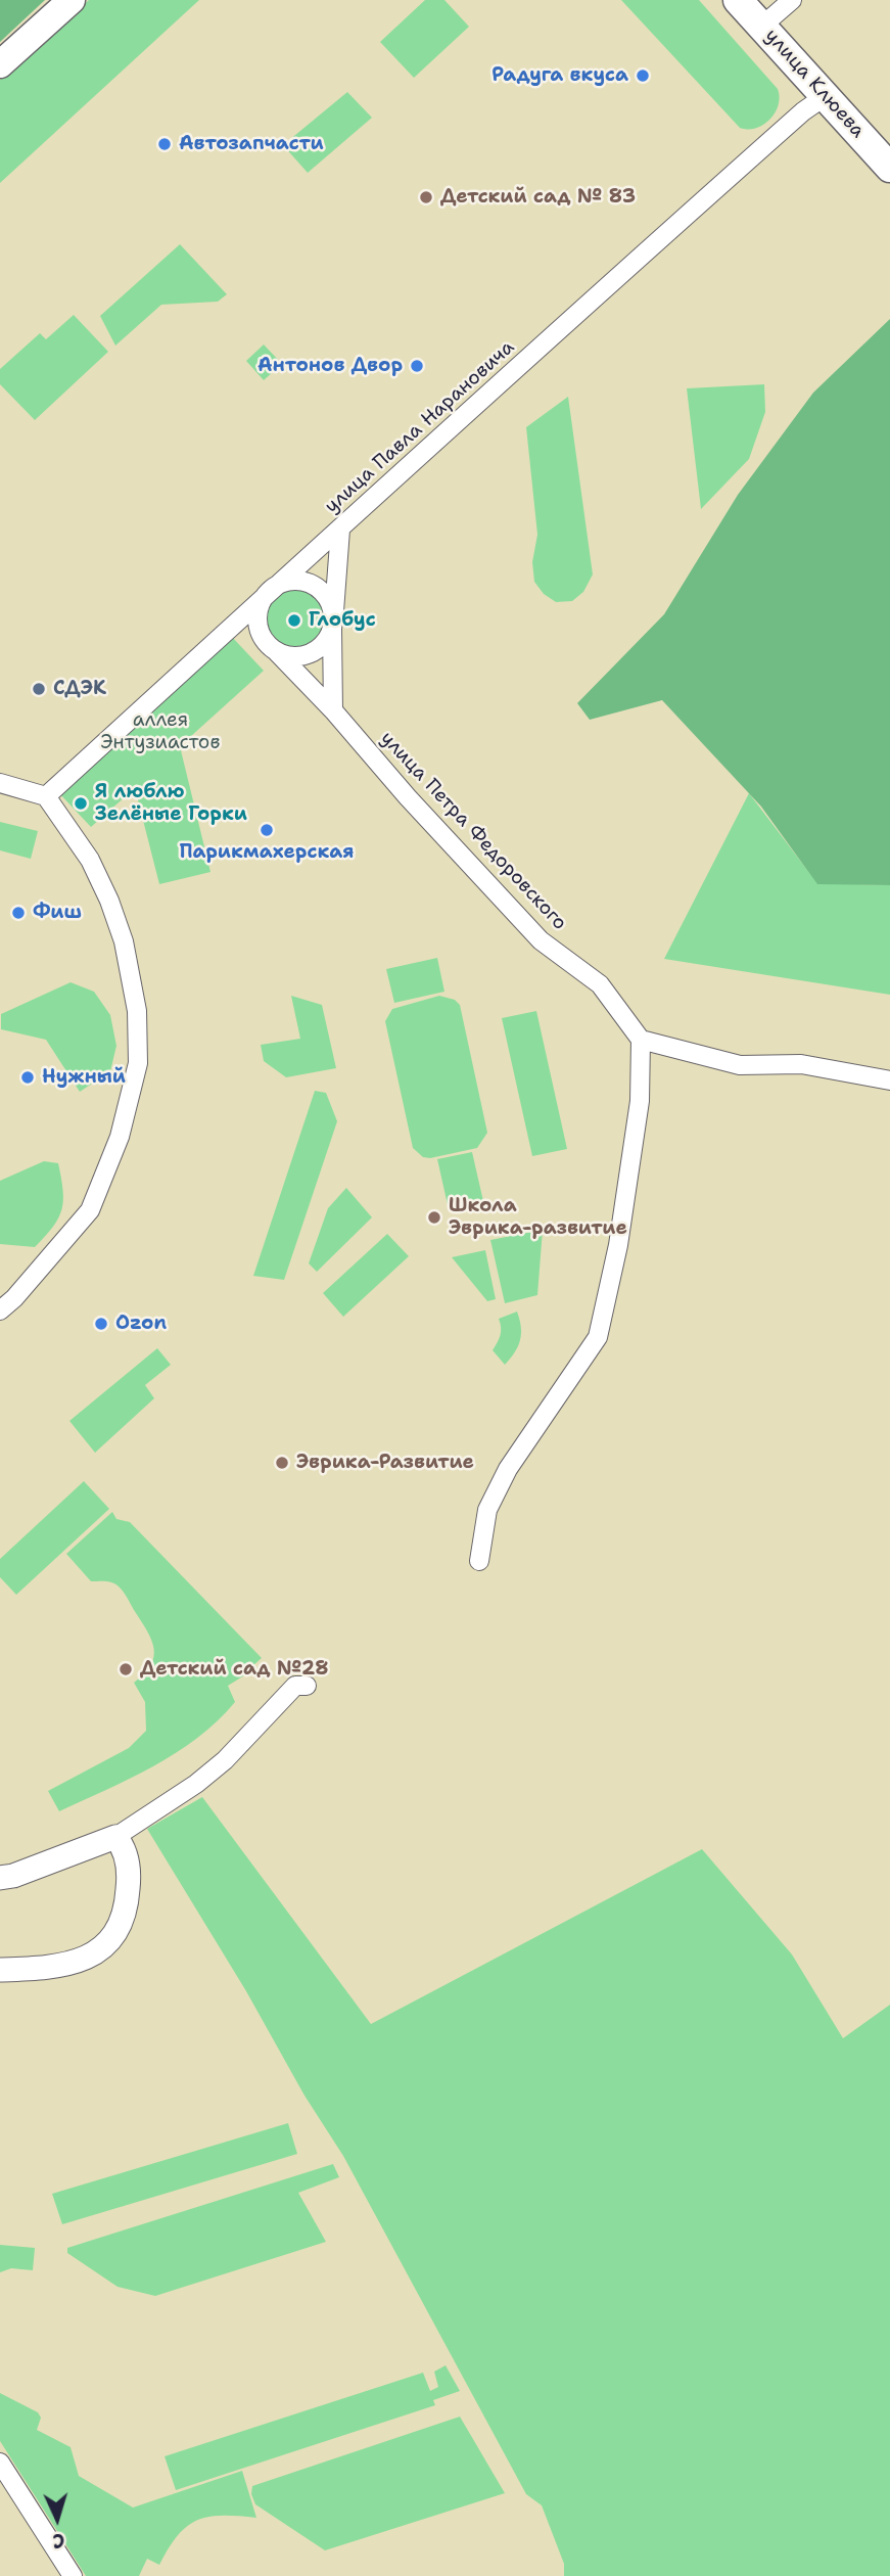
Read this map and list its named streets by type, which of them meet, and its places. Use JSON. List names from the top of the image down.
{
  "streets": {
    "main road": ["улица Клюева"],
    "street": ["улица Павла Нарановича", "улица Петра Федоровского"]
  },
  "crossings": [
    ["улица Клюева", "улица Павла Нарановича"],
    ["улица Павла Нарановича", "улица Петра Федоровского"]
  ],
  "parks": ["аллея Энтузиастов"],
  "places": [
    "Радуга вкуса",
    "Автозапчасти",
    "Детский сад № 83",
    "Антонов Двор",
    "Глобус",
    "СДЭК",
    "Я люблю Зелёные Горки",
    "Парикмахерская",
    "Фиш",
    "Нужный",
    "Школа Эврика-развитие",
    "Ozon",
    "Эврика-Развитие",
    "Детский сад №28"
  ],
  "north": "bottom"
}
